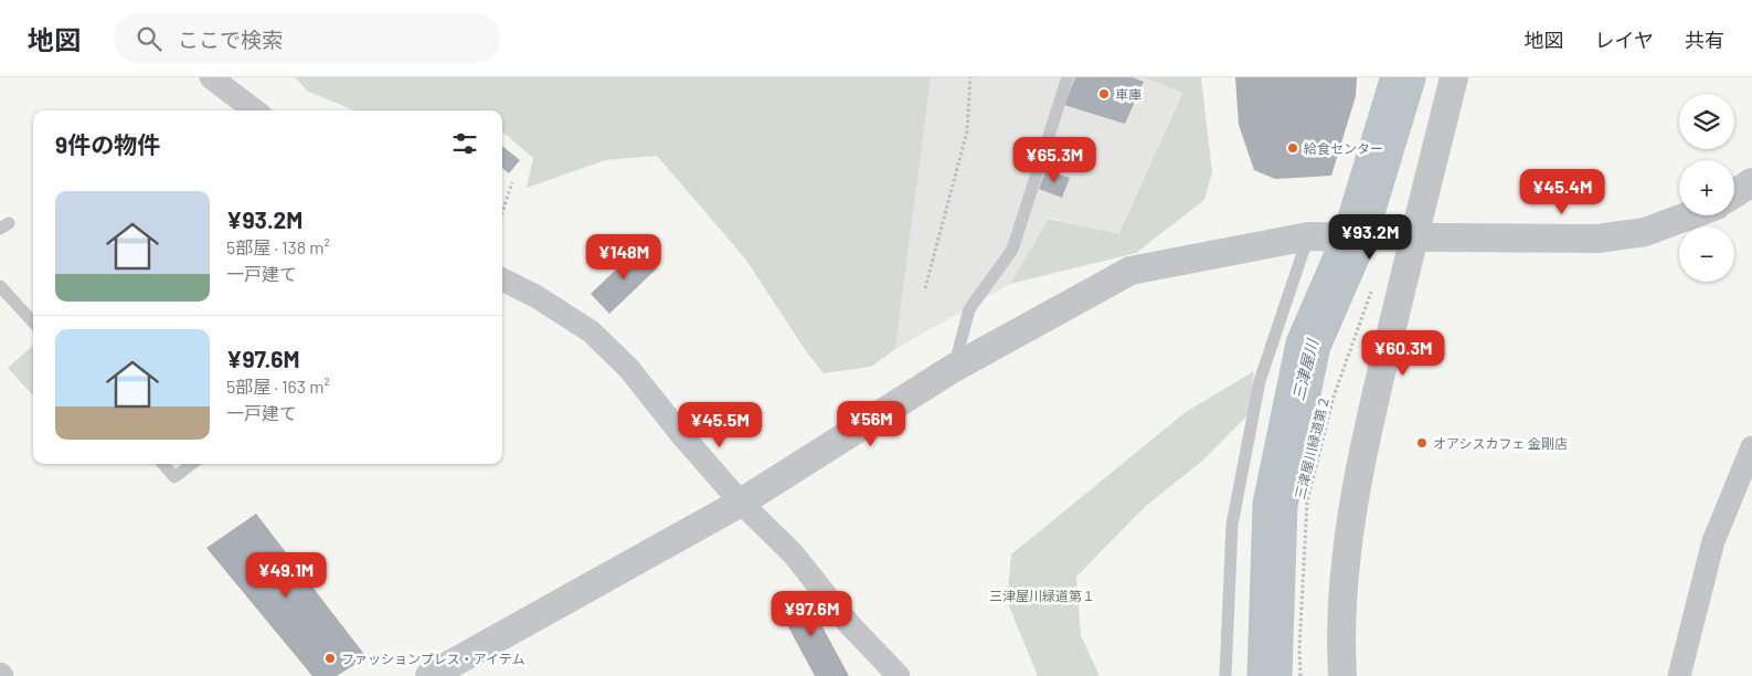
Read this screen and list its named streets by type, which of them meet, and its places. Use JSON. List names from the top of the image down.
{
  "streets": {
    "path": ["三津屋川緑道第２"]
  },
  "water": ["三津屋川"],
  "parks": ["三津屋川緑道第１"],
  "places": [
    "車庫",
    "給食センター",
    "オアシスカフェ 金剛店",
    "ファッションプレス・アイテム"
  ],
  "page": {
    "header": "地図",
    "search": "ここで検索",
    "nav": ["地図", "レイヤ", "共有"],
    "map_buttons": ["+", "−"],
    "heading": "9件の物件",
    "price": [
      "¥65.3M",
      "¥45.4M",
      "¥93.2M",
      "¥148M",
      "¥60.3M",
      "¥56M",
      "¥45.5M",
      "¥49.1M",
      "¥97.6M"
    ],
    "list": [
      {
        "name": "¥93.2M",
        "note": "5部屋 · 138 m² · 一戸建て"
      },
      {
        "name": "¥97.6M",
        "note": "5部屋 · 163 m² · 一戸建て"
      }
    ]
  }
}
